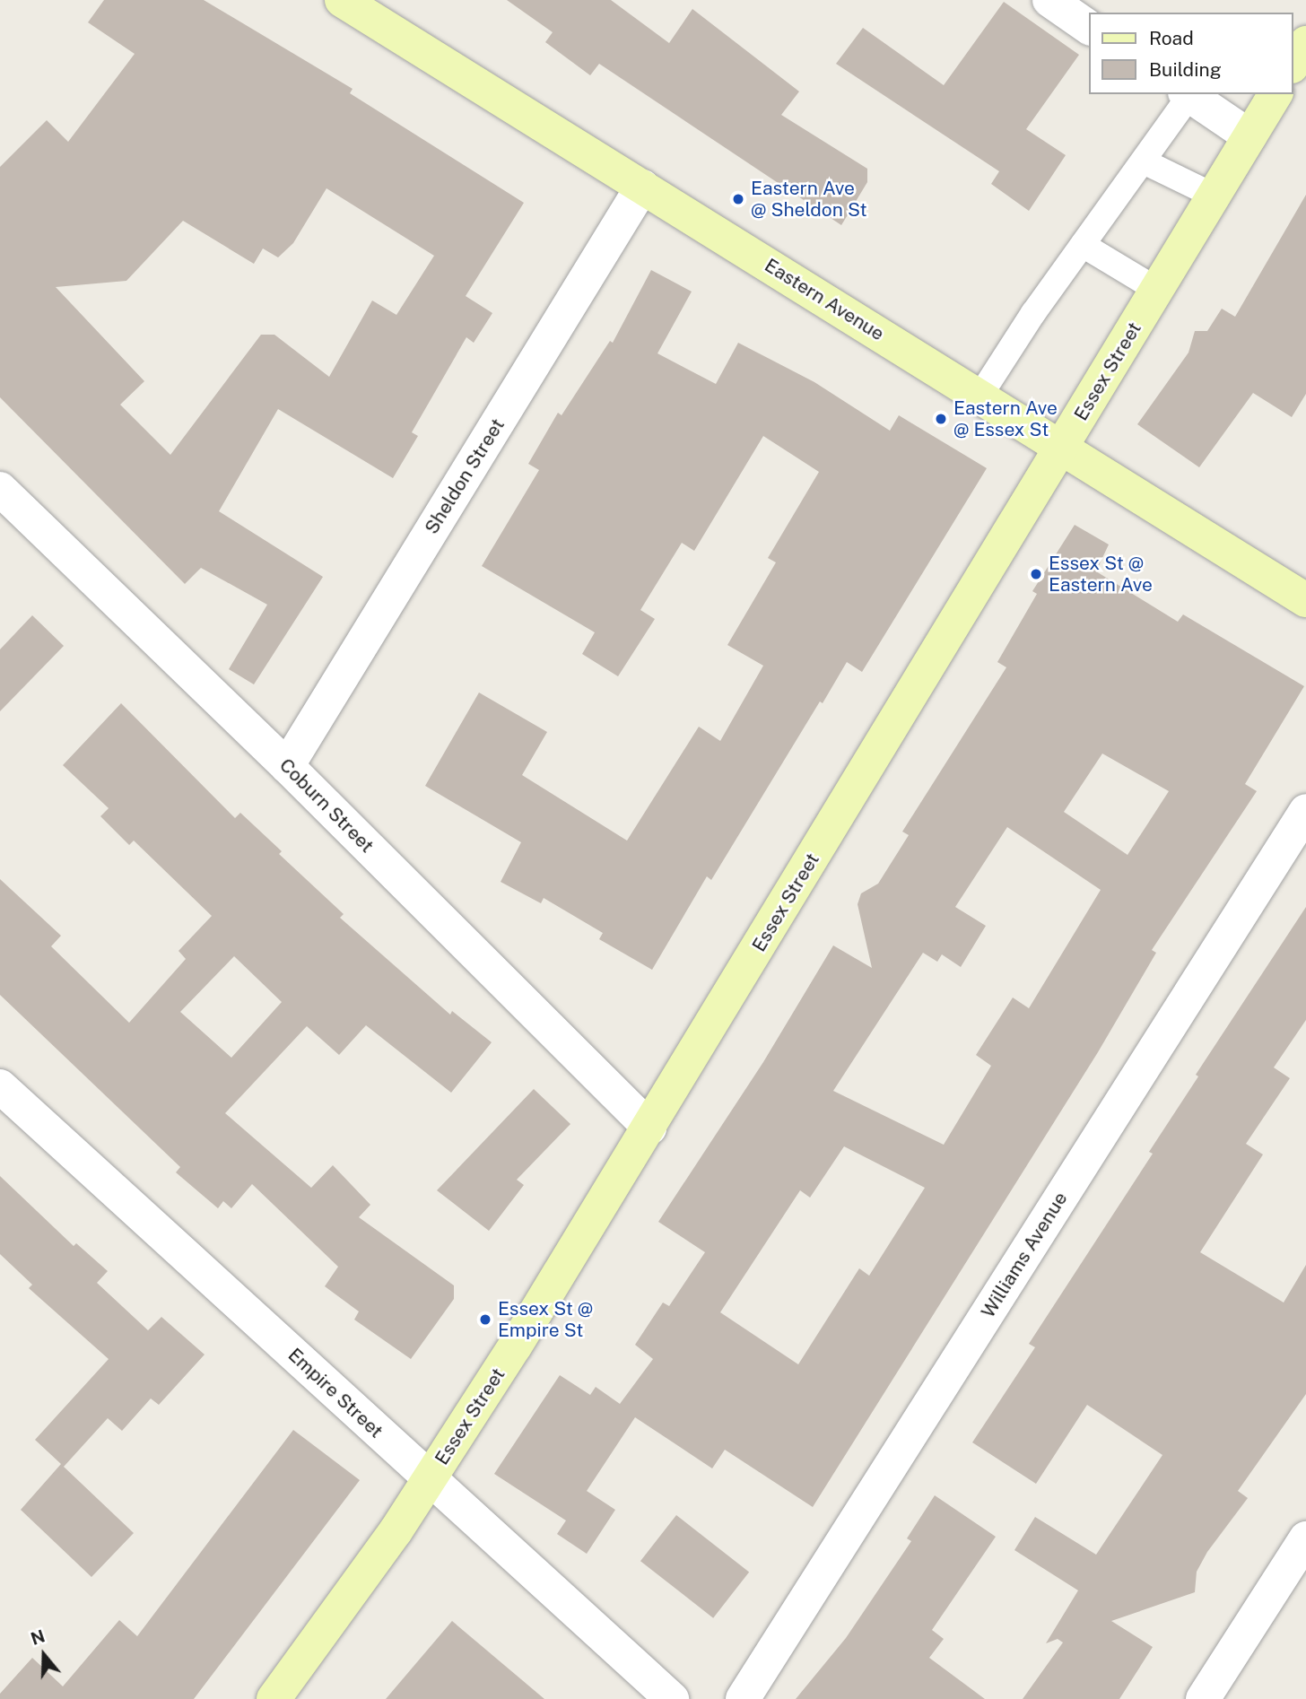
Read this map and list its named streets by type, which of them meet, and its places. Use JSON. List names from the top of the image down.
{
  "streets": {
    "main road": ["Eastern Avenue", "Essex Street"],
    "street": [
      "Sheldon Street",
      "Coburn Street",
      "Williams Avenue",
      "Empire Street"
    ]
  },
  "crossings": [
    ["Eastern Avenue", "Essex Street"],
    ["Eastern Avenue", "Sheldon Street"],
    ["Essex Street", "Coburn Street"],
    ["Essex Street", "Empire Street"],
    ["Sheldon Street", "Coburn Street"]
  ],
  "places": [
    "Eastern Ave @ Sheldon St",
    "Eastern Ave @ Essex St",
    "Essex St @ Eastern Ave",
    "Essex St @ Empire St"
  ],
  "legend": ["Road", "Building"],
  "north": "top"
}
